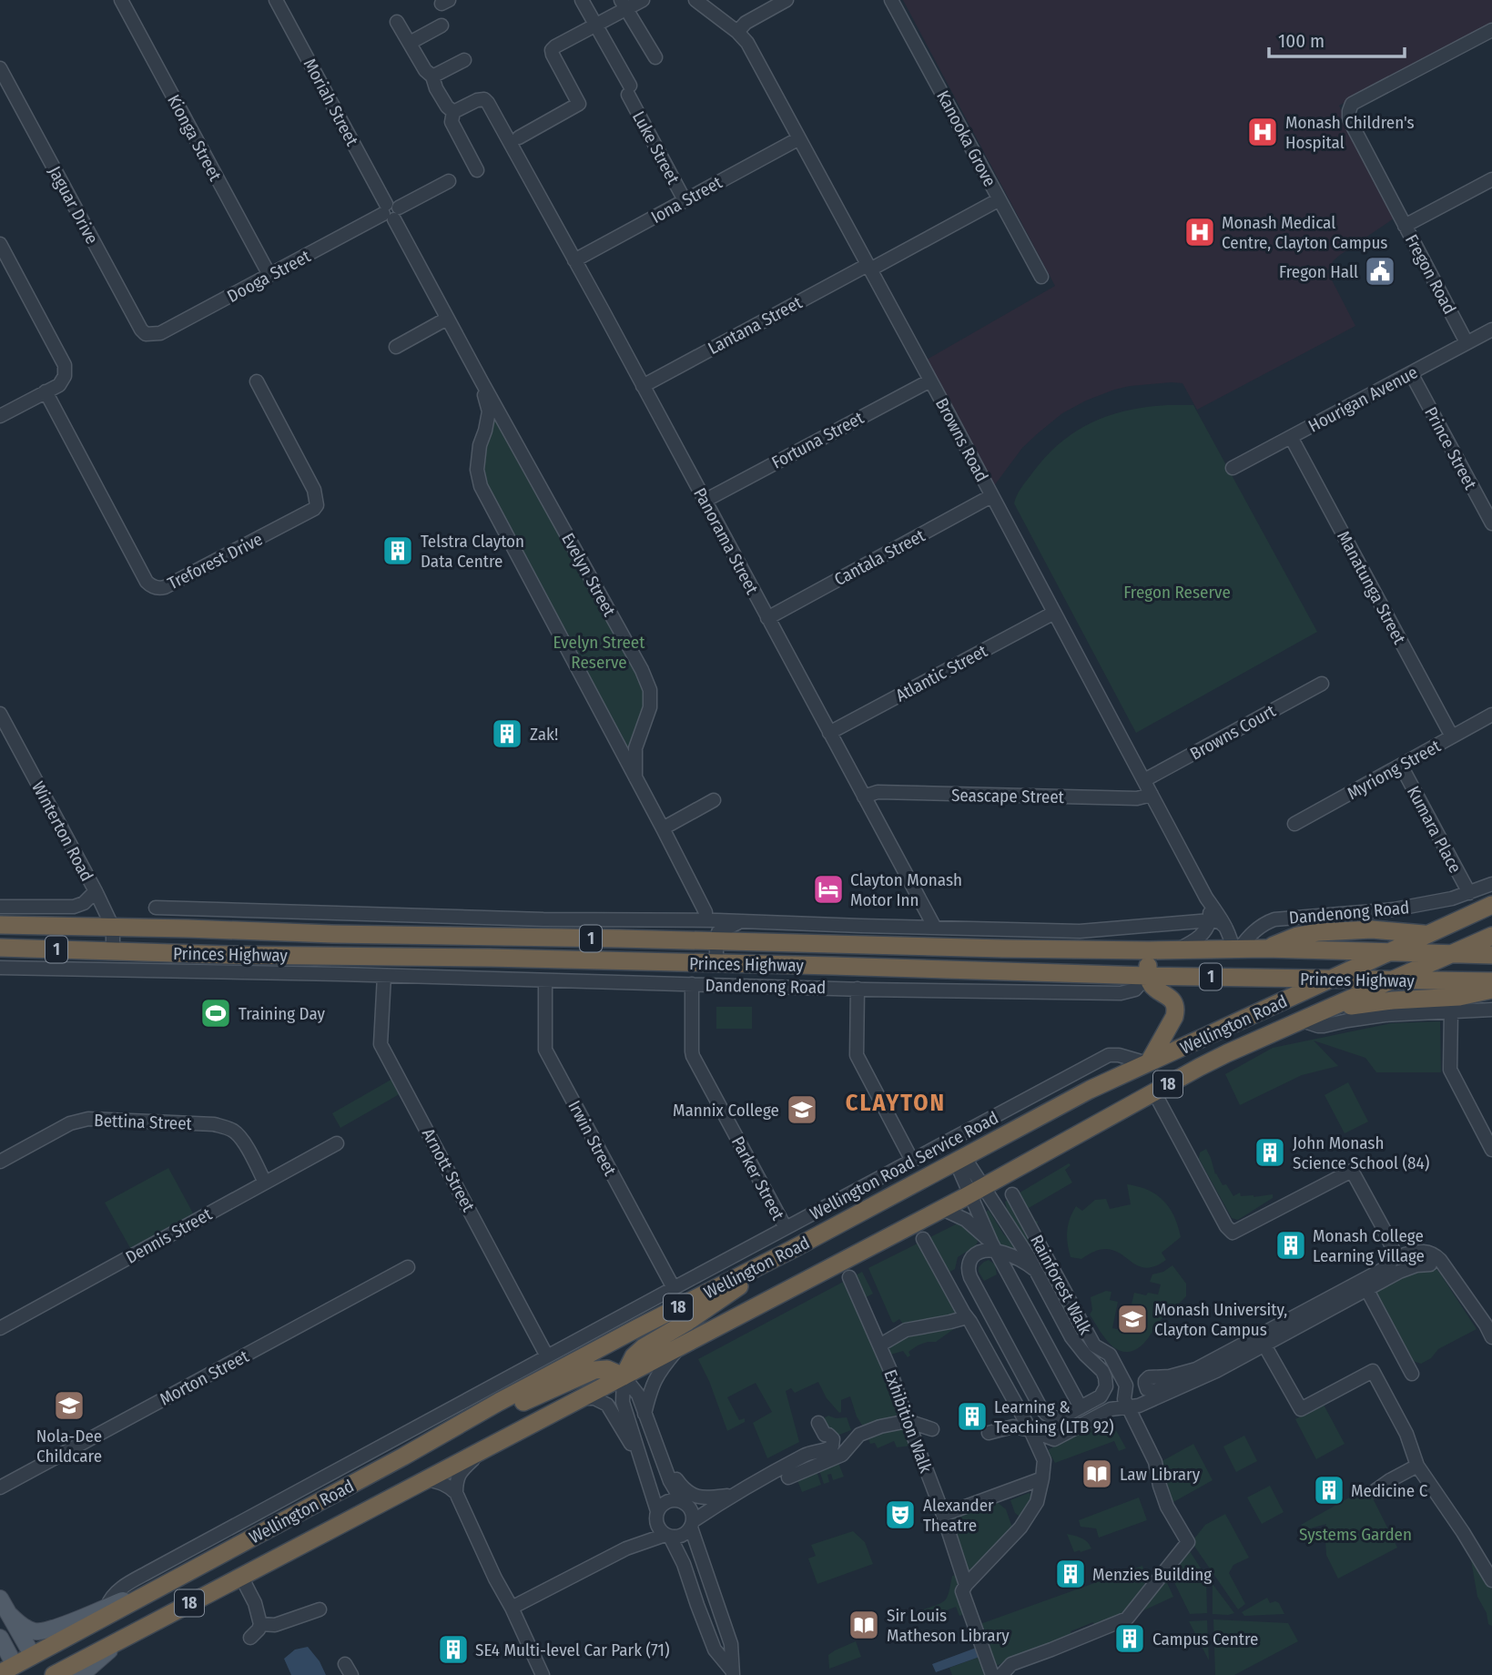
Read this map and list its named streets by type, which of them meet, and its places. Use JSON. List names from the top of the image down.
{
  "streets": {
    "highway": [
      "1",
      "Princes Highway",
      "Wellington Road",
      "18"
    ],
    "street": [
      "Moriah Street",
      "Kionga Street",
      "Kanooka Grove",
      "Luke Street",
      "Iona Street",
      "Jaguar Drive",
      "Fregon Road",
      "Dooga Street",
      "Lantana Street",
      "Hourigan Avenue",
      "Fortuna Street",
      "Browns Road",
      "Prince Street",
      "Panorama Street",
      "Cantala Street",
      "Treforest Drive",
      "Evelyn Street",
      "Manatunga Street",
      "Atlantic Street",
      "Browns Court",
      "Myriong Street",
      "Seascape Street",
      "Kumara Place",
      "Winterton Road",
      "Dandenong Road",
      "Bettina Street",
      "Irwin Street",
      "Wellington Road Service Road",
      "Arnott Street",
      "Parker Street",
      "Dennis Street",
      "Rainforest Walk",
      "Morton Street",
      "Exhibition Walk"
    ]
  },
  "crossings": [
    ["Moriah Street", "Dooga Street"],
    ["Moriah Street", "Evelyn Street"],
    ["Kionga Street", "Dooga Street"],
    ["Kanooka Grove", "Lantana Street"],
    ["Luke Street", "Iona Street"],
    ["Iona Street", "Browns Road"],
    ["Iona Street", "Panorama Street"],
    ["Jaguar Drive", "Dooga Street"],
    ["Fregon Road", "Hourigan Avenue"],
    ["Dooga Street", "Evelyn Street"],
    ["Lantana Street", "Browns Road"],
    ["Lantana Street", "Panorama Street"],
    ["Hourigan Avenue", "Prince Street"],
    ["Hourigan Avenue", "Manatunga Street"],
    ["Fortuna Street", "Browns Road"],
    ["Fortuna Street", "Panorama Street"],
    ["Browns Road", "Cantala Street"],
    ["Browns Road", "Atlantic Street"],
    ["Browns Road", "Browns Court"],
    ["Browns Road", "Seascape Street"],
    ["Browns Road", "Dandenong Road"],
    ["Browns Road", "Princes Highway"],
    ["Panorama Street", "Cantala Street"],
    ["Panorama Street", "Atlantic Street"],
    ["Panorama Street", "Seascape Street"],
    ["Manatunga Street", "Myriong Street"],
    ["Myriong Street", "Kumara Place"],
    ["Kumara Place", "Dandenong Road"],
    ["Winterton Road", "Princes Highway"],
    ["Dandenong Road", "Princes Highway"],
    ["Dandenong Road", "Irwin Street"],
    ["Dandenong Road", "Arnott Street"],
    ["Dandenong Road", "Parker Street"],
    ["Princes Highway", "Wellington Road"],
    ["Princes Highway", "18"],
    ["Wellington Road", "18"],
    ["Wellington Road", "Wellington Road Service Road"],
    ["Bettina Street", "Dennis Street"],
    ["Irwin Street", "Wellington Road Service Road"],
    ["Wellington Road Service Road", "Arnott Street"],
    ["Wellington Road Service Road", "Parker Street"]
  ],
  "districts": ["CLAYTON"],
  "parks": ["Fregon Reserve", "Evelyn Street Reserve", "Systems Garden"],
  "places": {
    "hospital": ["Monash Children's Hospital", "Monash Medical Centre, Clayton Campus"],
    "public building": ["Fregon Hall"],
    "building": [
      "Telstra Clayton Data Centre",
      "Zak!",
      "John Monash Science School (84)",
      "Monash College Learning Village",
      "Learning & Teaching (LTB 92)",
      "Medicine C",
      "Menzies Building",
      "Campus Centre",
      "SE4 Multi-level Car Park (71)"
    ],
    "hotel": ["Clayton Monash Motor Inn"],
    "sports": ["Training Day"],
    "school or university": ["Mannix College", "Monash University, Clayton Campus", "Nola-Dee Childcare"],
    "library": ["Law Library", "Sir Louis Matheson Library"],
    "theatre": ["Alexander Theatre"]
  },
  "scale_bar": "100 m"
}
